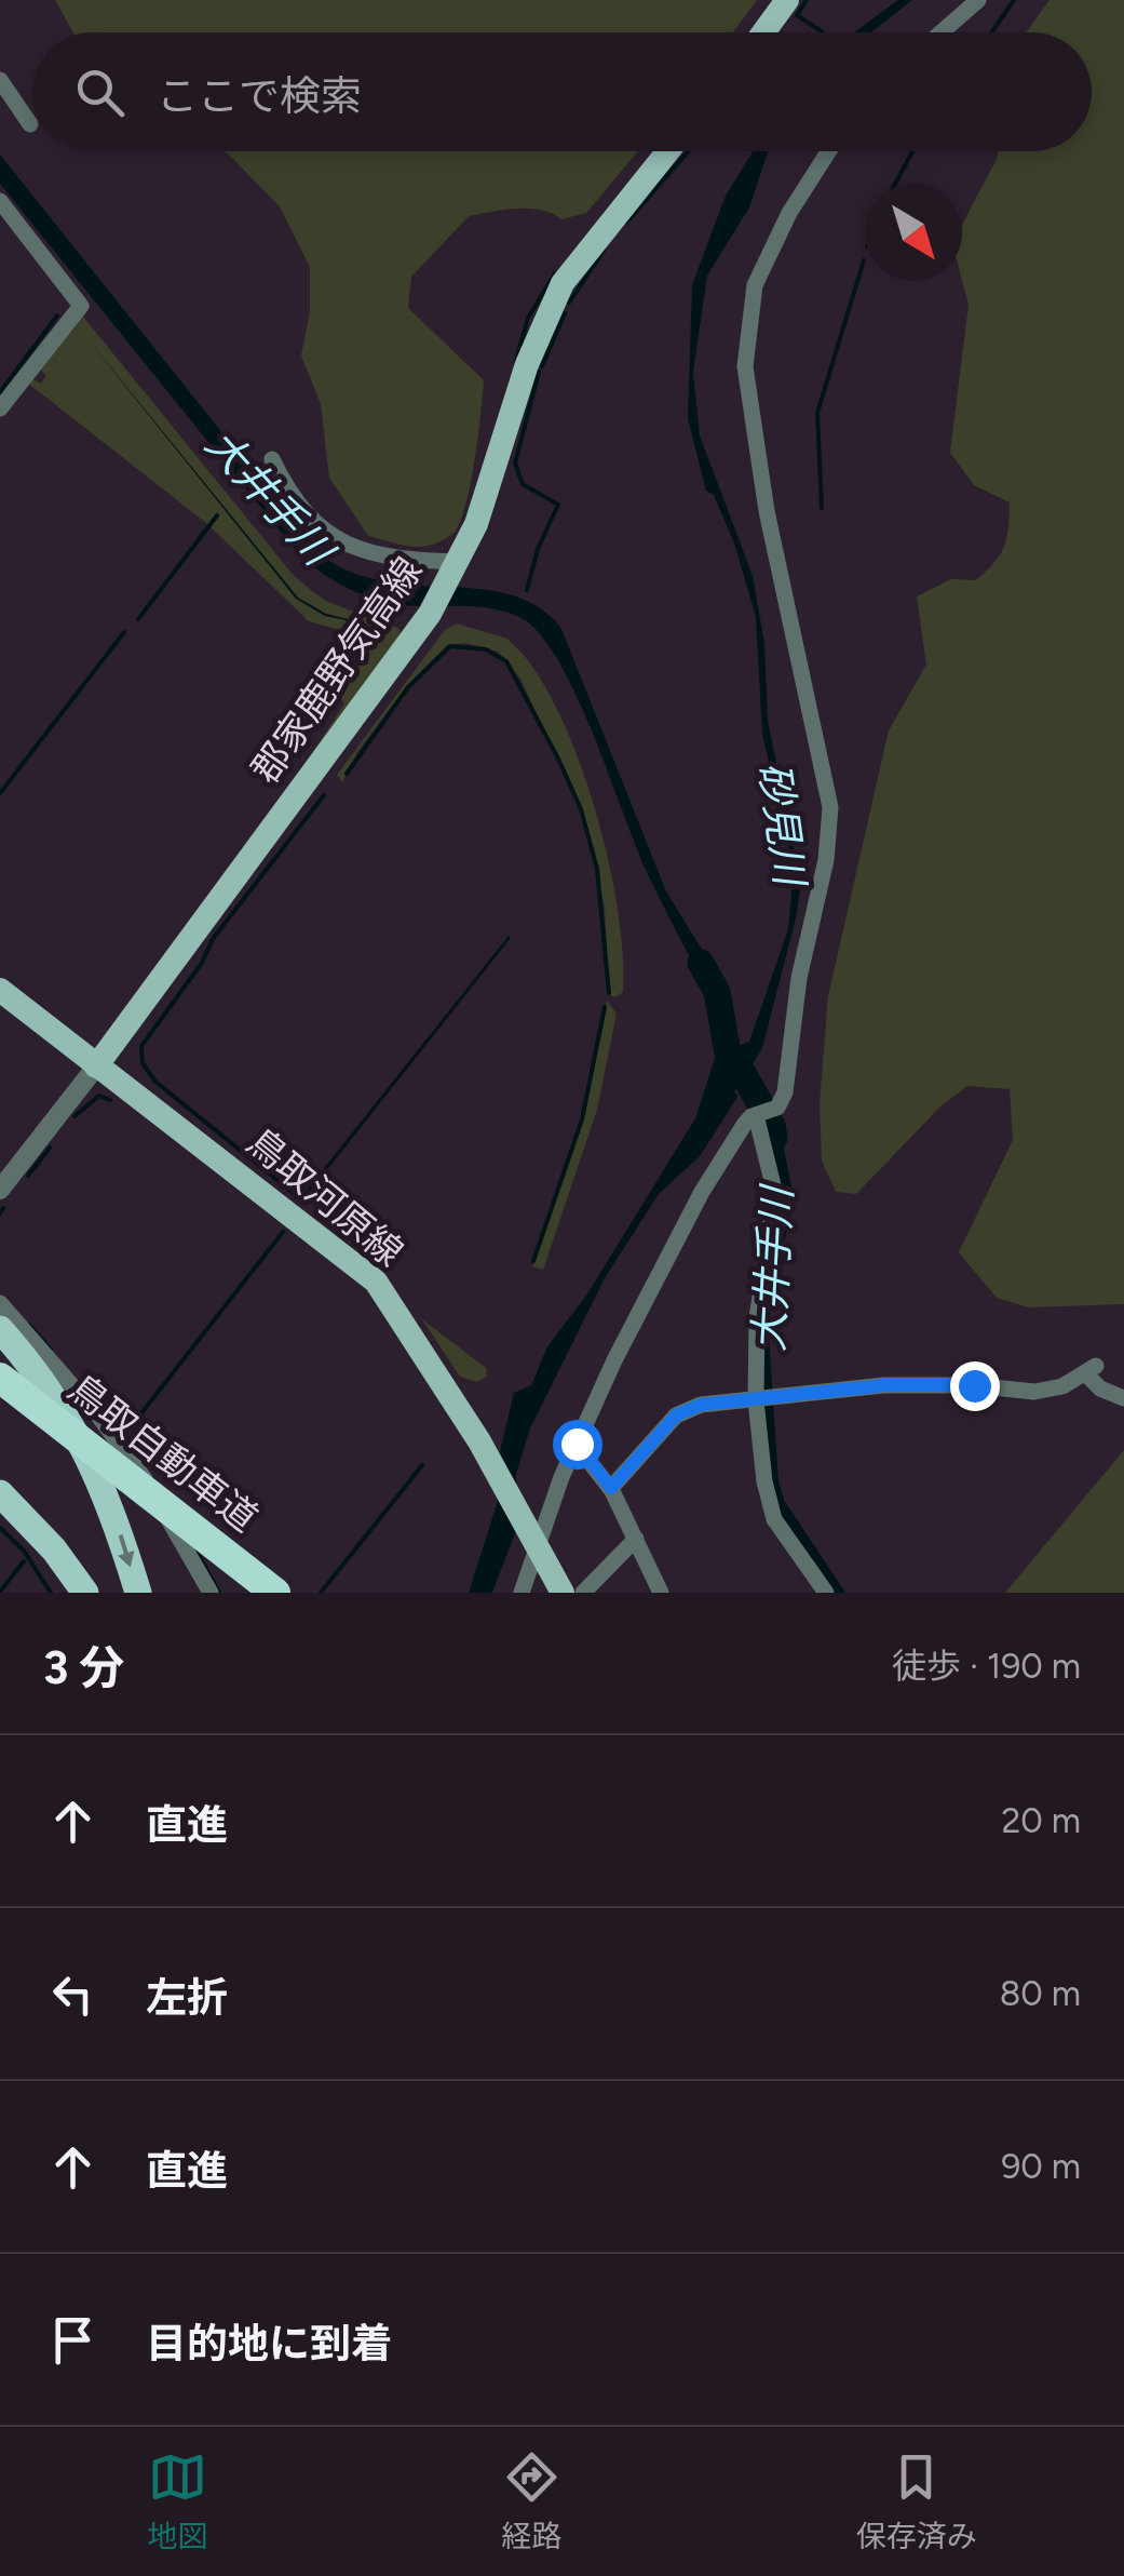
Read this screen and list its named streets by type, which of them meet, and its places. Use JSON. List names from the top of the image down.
{
  "streets": {
    "highway": ["鳥取自動車道"],
    "main road": ["郡家鹿野気高線", "鳥取河原線"]
  },
  "crossings": [
    ["郡家鹿野気高線", "鳥取河原線"]
  ],
  "water": ["大井手川", "砂見川"],
  "north": "bottom right",
  "page": {
    "search": "ここで検索",
    "heading": ["3 分", "徒歩 · 190 m"],
    "list": [
      ["直進", "20 m"],
      ["左折", "80 m"],
      ["直進", "90 m"],
      "目的地に到着"
    ],
    "nav": ["地図", "経路", "保存済み"]
  }
}
